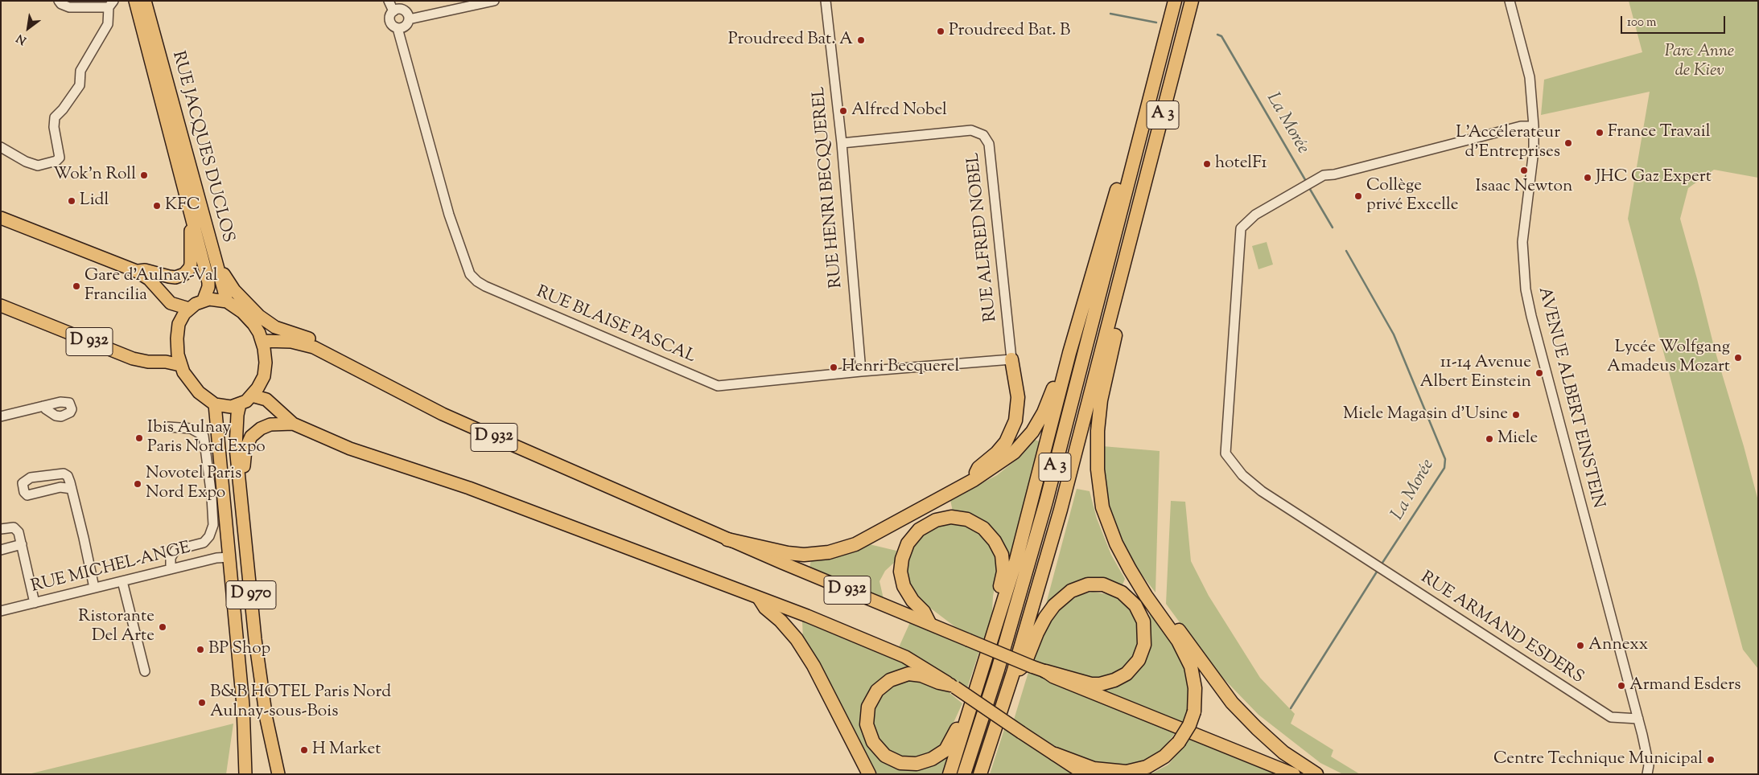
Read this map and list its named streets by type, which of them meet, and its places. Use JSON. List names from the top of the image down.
{
  "streets": {
    "highway": ["A 3"],
    "main road": ["RUE JACQUES DUCLOS", "D 932", "D 970"],
    "street": [
      "RUE HENRI BECQUEREL",
      "RUE ALFRED NOBEL",
      "RUE BLAISE PASCAL",
      "AVENUE ALBERT EINSTEIN",
      "RUE MICHEL-ANGE",
      "RUE ARMAND ESDERS"
    ]
  },
  "crossings": [
    ["RUE JACQUES DUCLOS", "D 932"],
    ["RUE JACQUES DUCLOS", "D 970"],
    ["RUE HENRI BECQUEREL", "RUE ALFRED NOBEL"],
    ["RUE HENRI BECQUEREL", "RUE BLAISE PASCAL"],
    ["RUE ALFRED NOBEL", "RUE BLAISE PASCAL"],
    ["D 932", "D 970"],
    ["AVENUE ALBERT EINSTEIN", "RUE ARMAND ESDERS"],
    ["RUE MICHEL-ANGE", "D 970"]
  ],
  "water": ["La Morée"],
  "parks": ["Parc Anne de Kiev"],
  "places": [
    "Proudreed Bat. B",
    "Proudreed Bat. A",
    "Alfred Nobel",
    "France Travail",
    "L'Accélerateur d'Entreprises",
    "hotelF1",
    "Isaac Newton",
    "Wok'n Roll",
    "JHC Gaz Expert",
    "Collège privé Excelle",
    "Lidl",
    "KFC",
    "Gare d'Aulnay-Val Francilia",
    "Lycée Wolfgang Amadeus Mozart",
    "Henri Becquerel",
    "11-14 Avenue Albert Einstein",
    "Miele Magasin d'Usine",
    "Ibis Aulnay Paris Nord Expo",
    "Miele",
    "Novotel Paris Nord Expo",
    "Ristorante Del Arte",
    "Annexx",
    "BP Shop",
    "Armand Esders",
    "B&B HOTEL Paris Nord Aulnay-sous-Bois",
    "H Market",
    "Centre Technique Municipal"
  ],
  "scale_bar": "100 m",
  "north": "bottom left"
}
